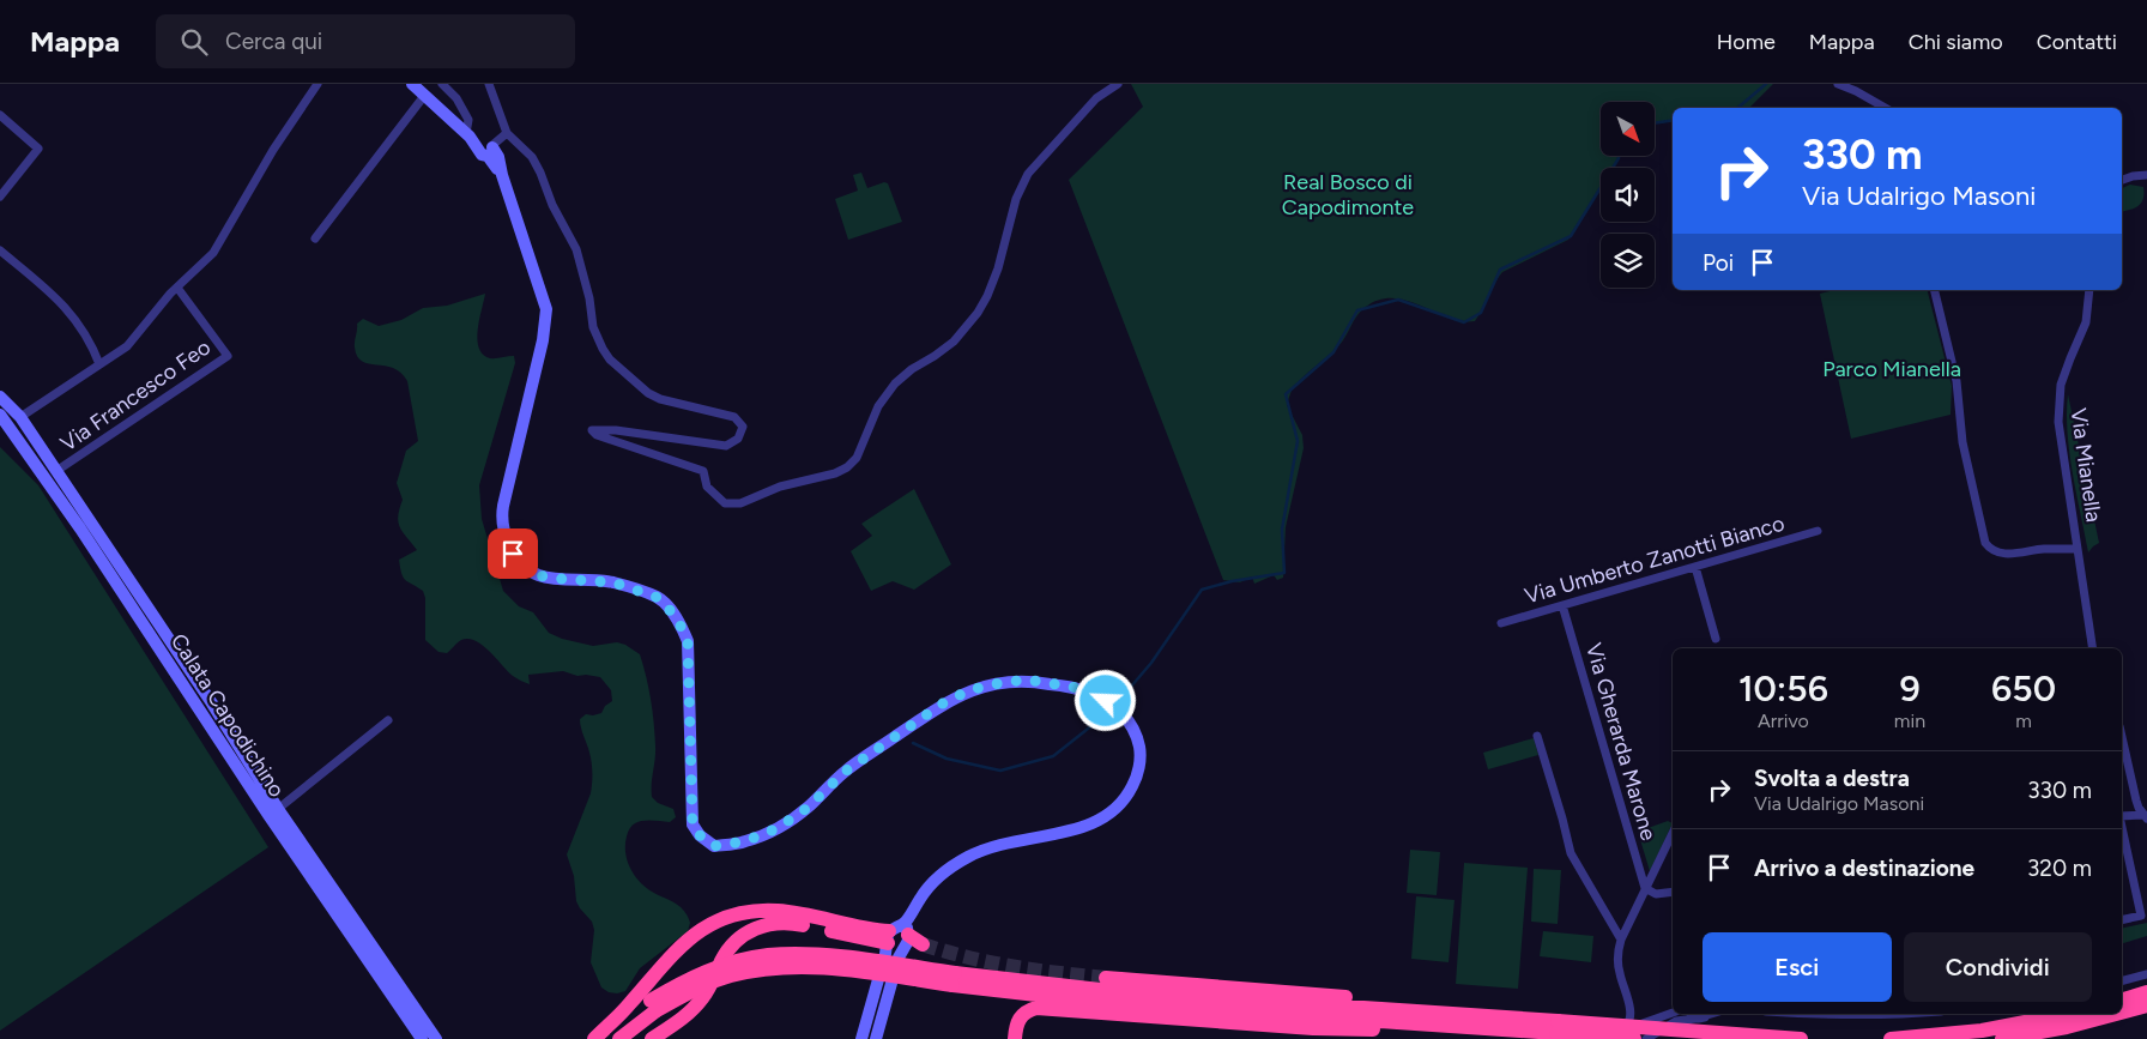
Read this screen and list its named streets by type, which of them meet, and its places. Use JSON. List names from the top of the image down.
{
  "streets": {
    "street": [
      "Via Francesco Feo",
      "Via Mianella",
      "Via Umberto Zanotti Bianco",
      "Calata Capodichino",
      "Via Gherarda Marone"
    ]
  },
  "crossings": [
    ["Via Francesco Feo", "Calata Capodichino"],
    ["Via Umberto Zanotti Bianco", "Via Gherarda Marone"]
  ],
  "parks": ["Real Bosco di Capodimonte", "Parco Mianella"],
  "north": "bottom right",
  "page": {
    "header": "Mappa",
    "search": "Cerca qui",
    "nav": [
      "Home",
      "Mappa",
      "Chi siamo",
      "Contatti"
    ],
    "turn": ["330 m", "Via Udalrigo Masoni"],
    "then": "Poi",
    "eta": [
      "10:56",
      "Arrivo",
      "9",
      "min",
      "650",
      "m"
    ],
    "list": [
      {
        "name": "Svolta a destra",
        "note": "Via Udalrigo Masoni",
        "value": "330 m"
      },
      {
        "name": "Arrivo a destinazione",
        "value": "320 m"
      }
    ],
    "buttons": ["Esci", "Condividi"]
  }
}
